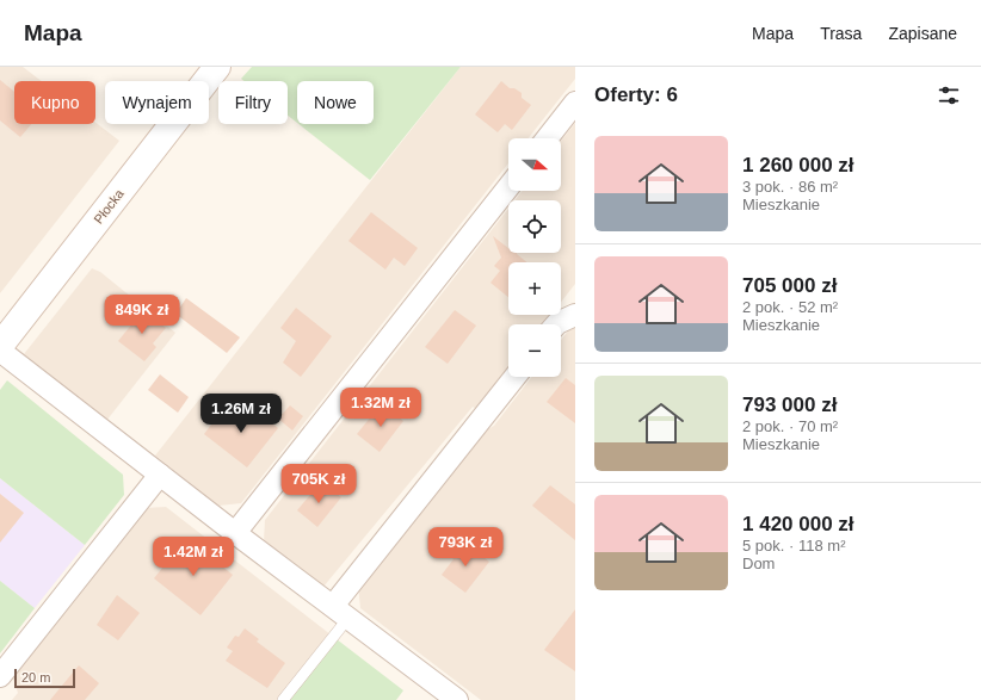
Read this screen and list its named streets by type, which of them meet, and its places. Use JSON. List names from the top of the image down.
{
  "streets": {
    "street": ["Płocka"]
  },
  "scale_bar": "20 m",
  "north": "right",
  "page": {
    "header": "Mapa",
    "nav": ["Mapa", "Trasa", "Zapisane"],
    "heading": "Oferty: 6",
    "chip": [
      "Kupno",
      "Wynajem",
      "Filtry",
      "Nowe"
    ],
    "list": [
      {
        "name": "1 260 000 zł",
        "note": "3 pok. · 86 m² · Mieszkanie"
      },
      {
        "name": "705 000 zł",
        "note": "2 pok. · 52 m² · Mieszkanie"
      },
      {
        "name": "793 000 zł",
        "note": "2 pok. · 70 m² · Mieszkanie"
      },
      {
        "name": "1 420 000 zł",
        "note": "5 pok. · 118 m² · Dom"
      }
    ],
    "map_buttons": ["+", "−"],
    "price": [
      "849K zł",
      "1.32M zł",
      "1.26M zł",
      "705K zł",
      "793K zł",
      "1.42M zł"
    ],
    "scale": "20 m"
  }
}
